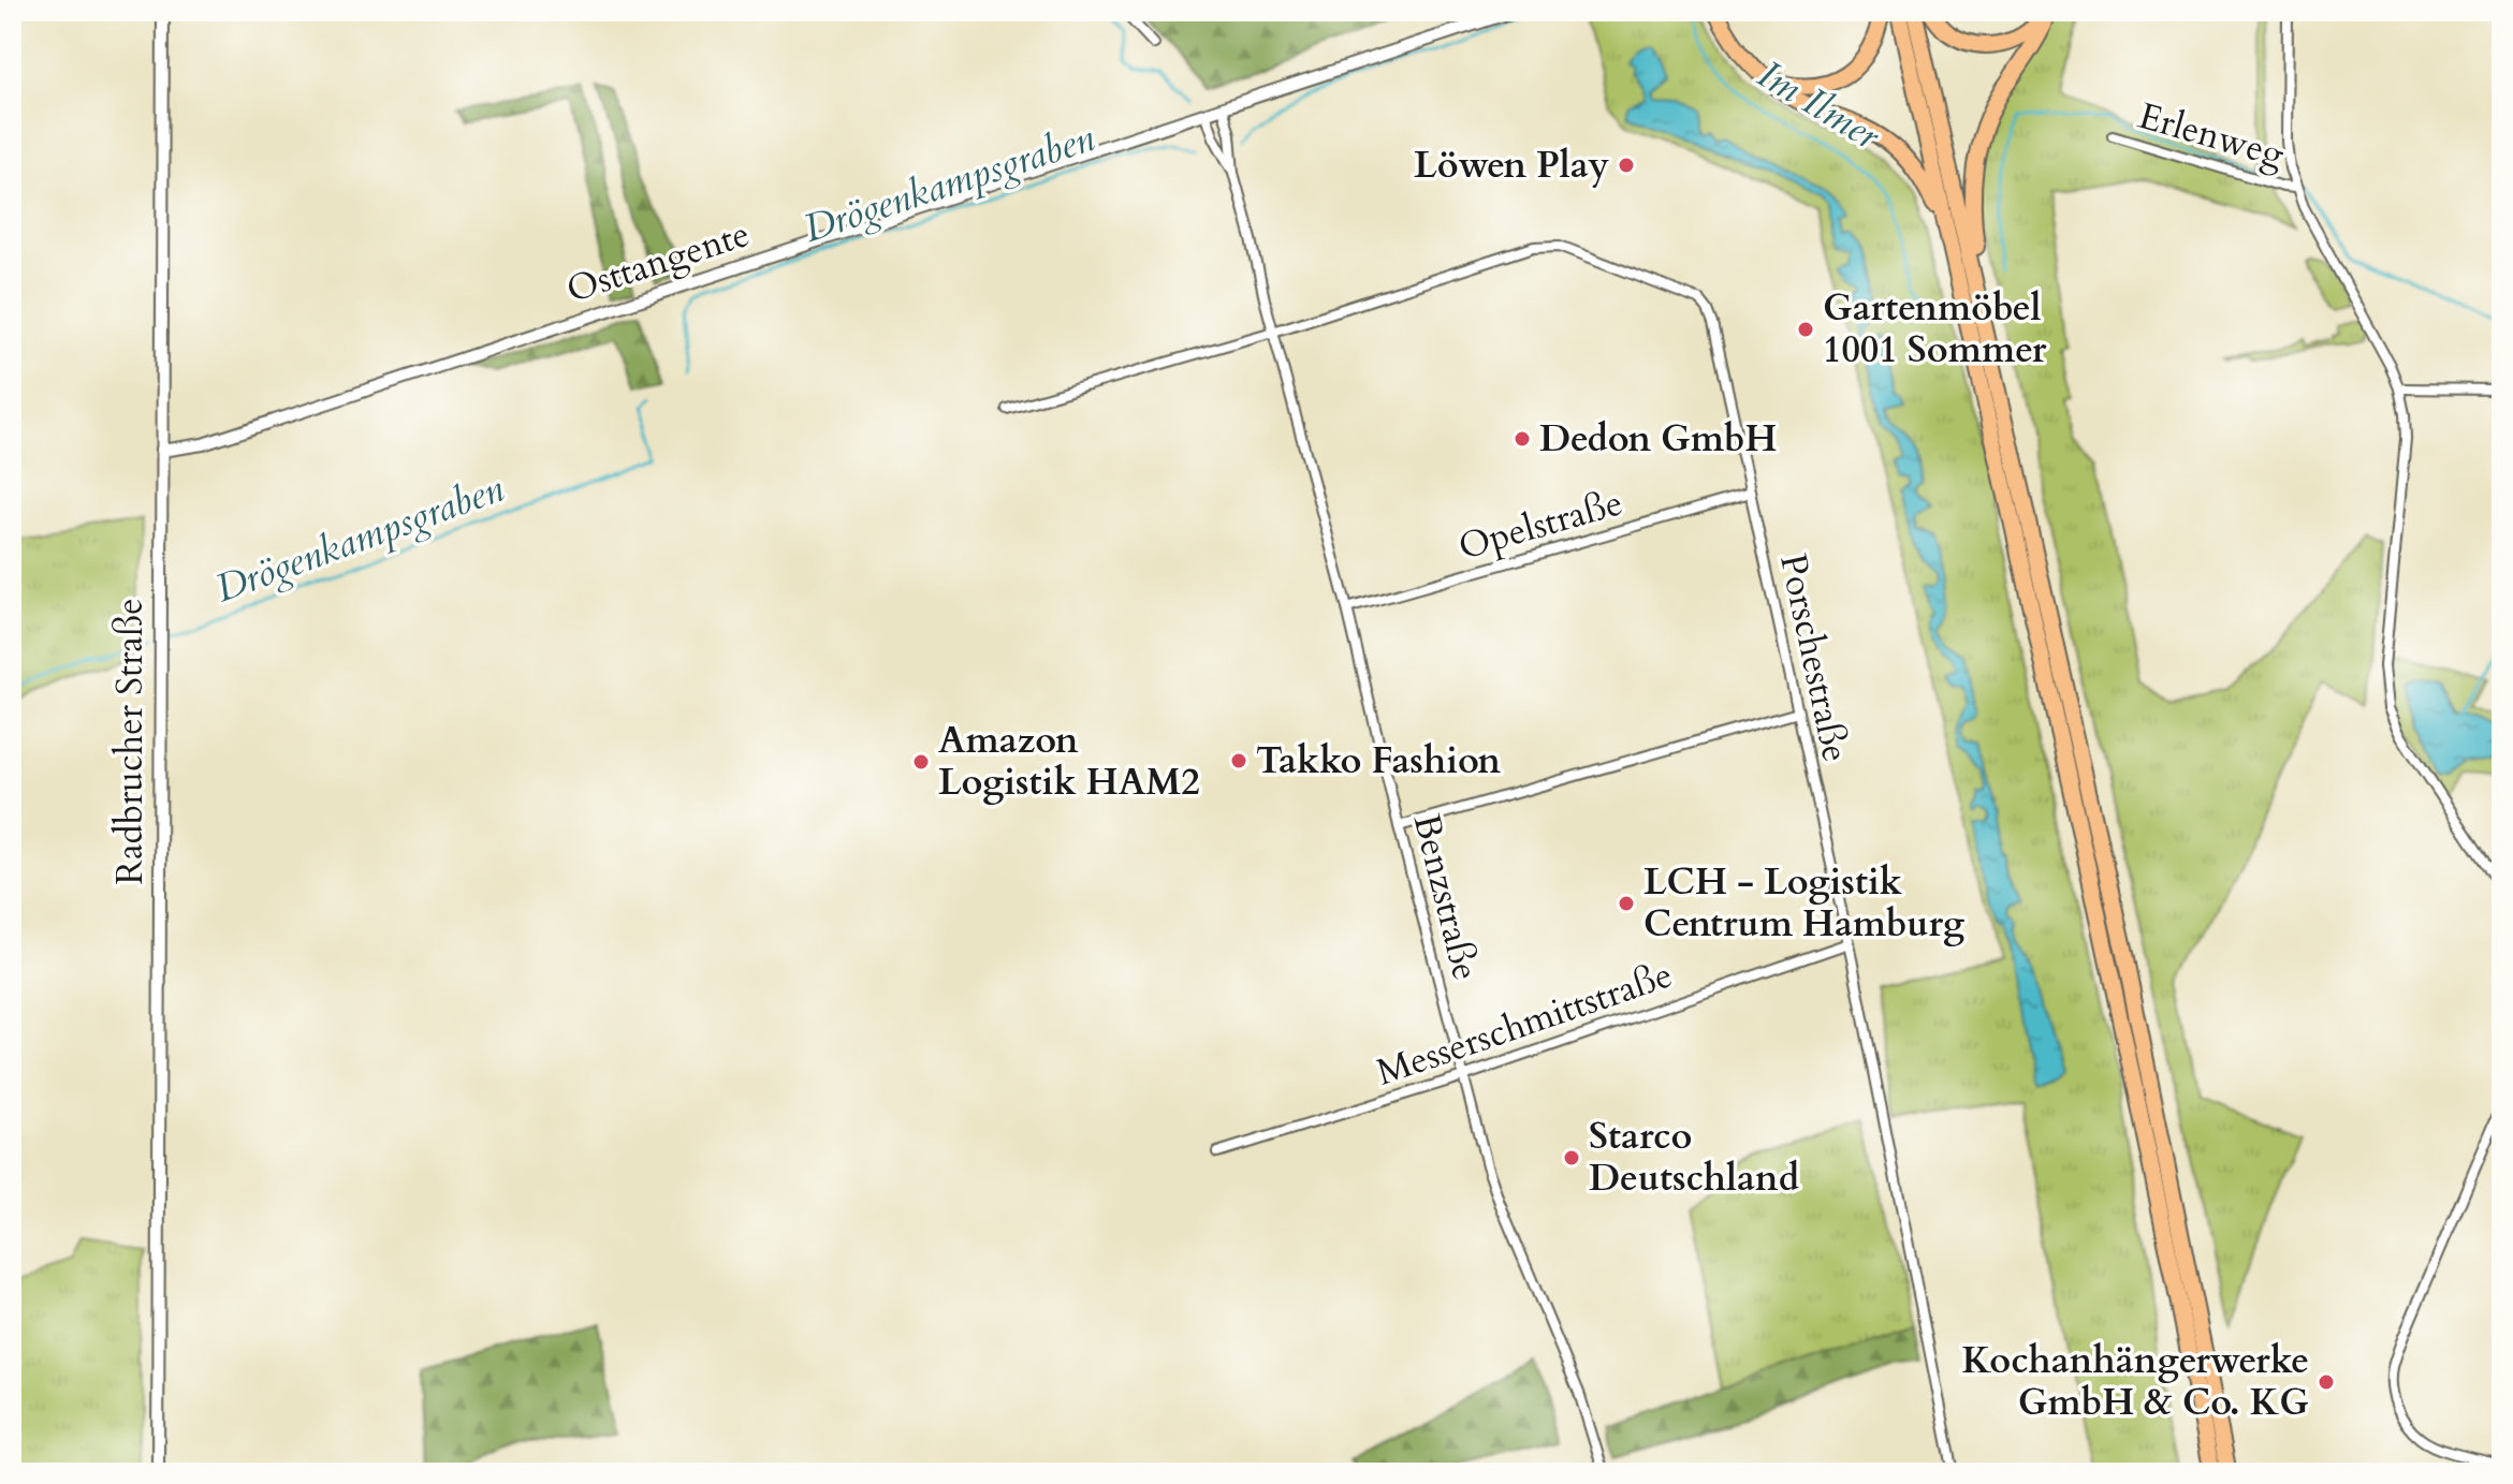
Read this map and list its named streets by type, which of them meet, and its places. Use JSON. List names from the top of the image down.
{
  "streets": {
    "street": [
      "Erlenweg",
      "Osttangente",
      "Opelstraße",
      "Porschestraße",
      "Radbrucher Straße",
      "Benzstraße",
      "Messerschmittstraße"
    ]
  },
  "crossings": [
    ["Osttangente", "Radbrucher Straße"],
    ["Osttangente", "Benzstraße"],
    ["Opelstraße", "Porschestraße"],
    ["Opelstraße", "Benzstraße"],
    ["Porschestraße", "Benzstraße"],
    ["Porschestraße", "Messerschmittstraße"],
    ["Benzstraße", "Messerschmittstraße"]
  ],
  "water": ["Im Ilmer", "Drögenkampsgraben"],
  "places": [
    "Löwen Play",
    "Gartenmöbel 1001 Sommer",
    "Dedon GmbH",
    "Takko Fashion",
    "Amazon Logistik HAM2",
    "LCH - Logistik Centrum Hamburg",
    "Starco Deutschland",
    "Kochanhängerwerke GmbH & Co. KG"
  ]
}
